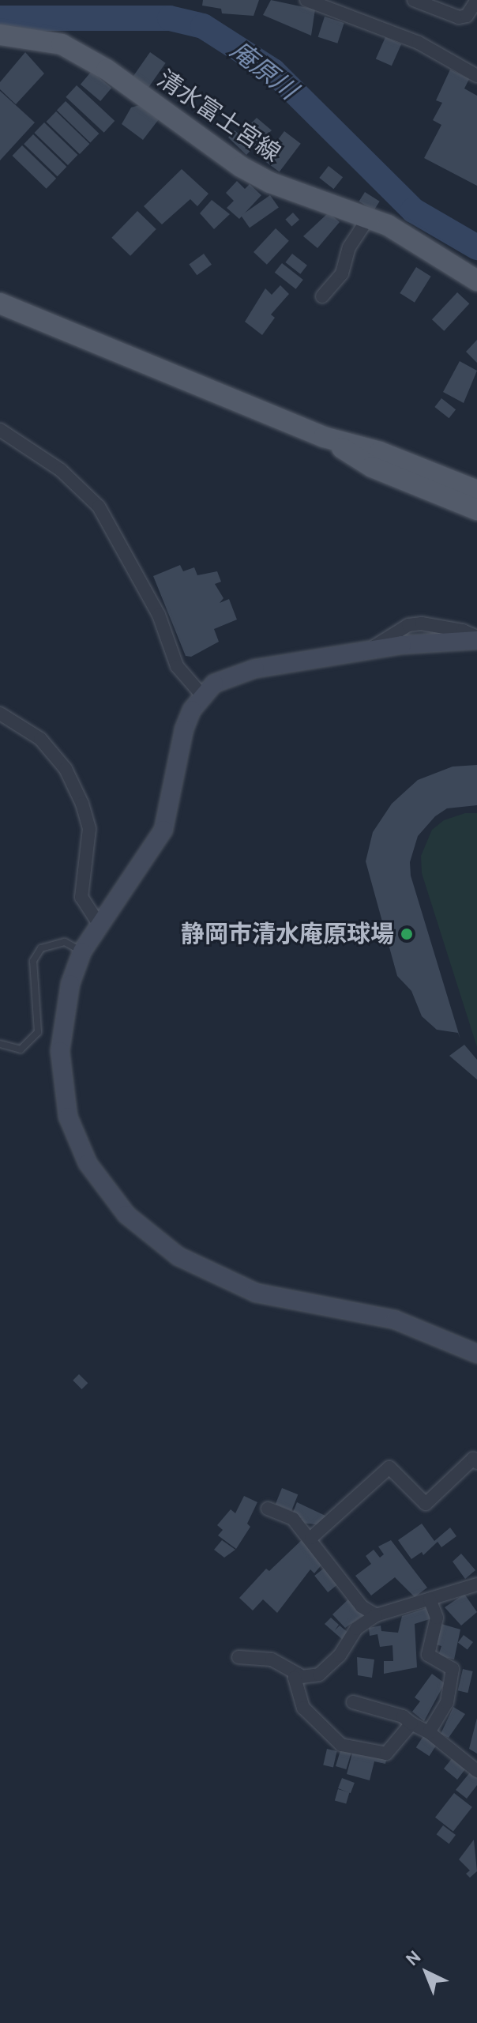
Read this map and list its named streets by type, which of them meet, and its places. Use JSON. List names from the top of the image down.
{
  "streets": {
    "main road": ["清水富士宮線"]
  },
  "water": ["庵原川"],
  "places": ["静岡市清水庵原球場"],
  "north": "top left"
}
